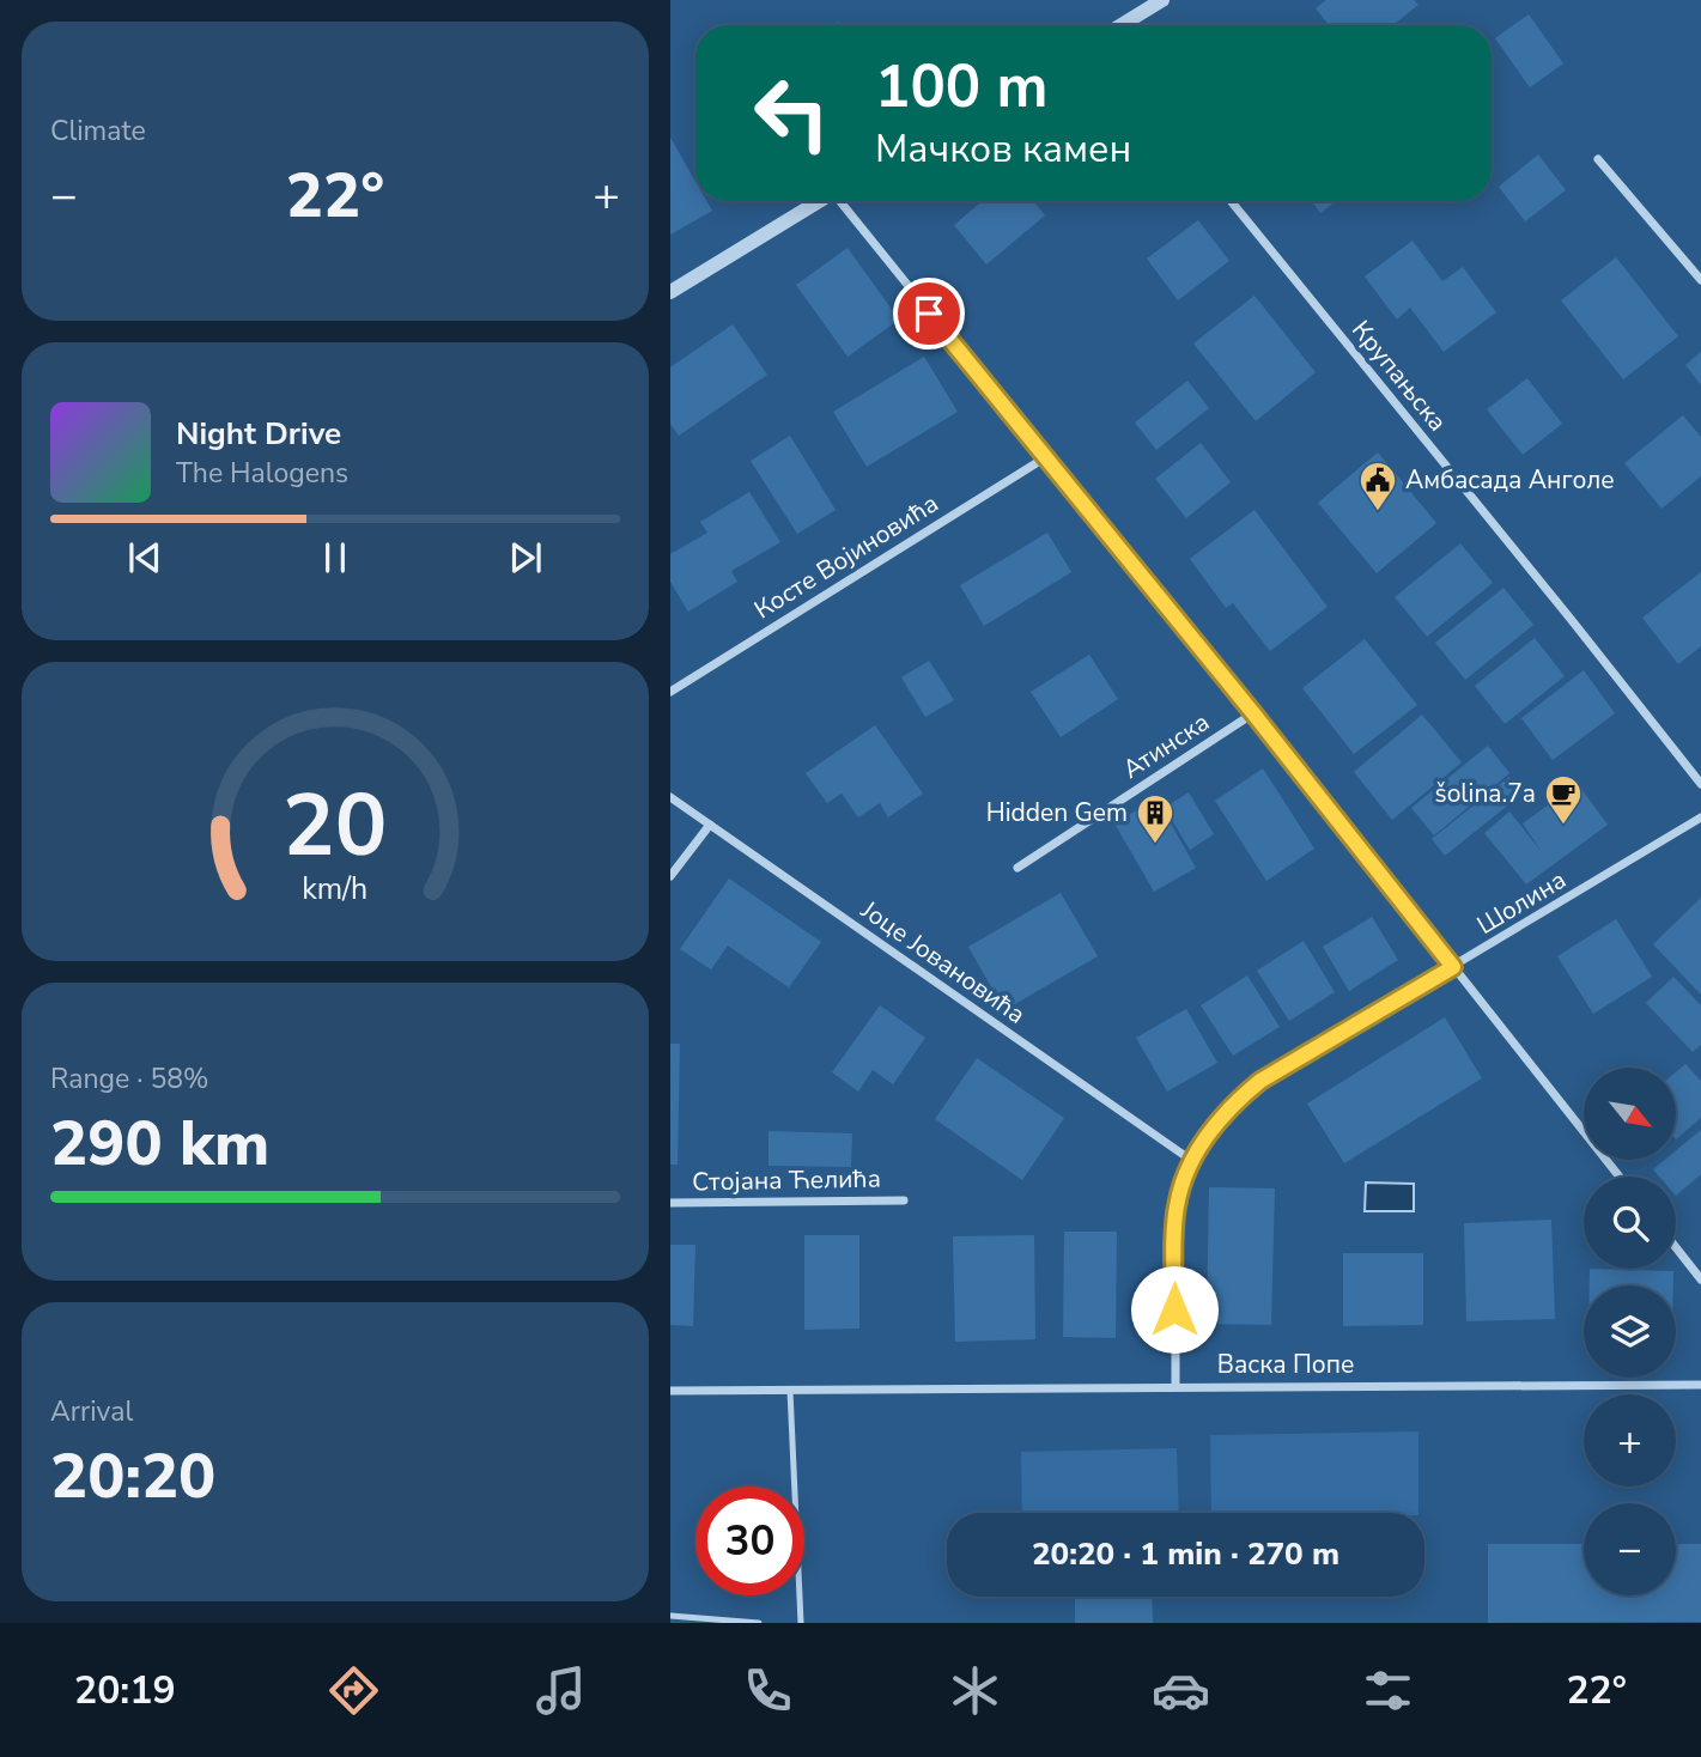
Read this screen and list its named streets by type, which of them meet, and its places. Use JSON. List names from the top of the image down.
{
  "streets": {
    "street": [
      "Крупањска",
      "Косте Војиновића",
      "Атинска",
      "Шолина",
      "Јоце Јовановића",
      "Стојана Ћелића",
      "Васка Попе"
    ]
  },
  "crossings": [
    ["Шолина", "Јоце Јовановића"],
    ["Шолина", "Васка Попе"]
  ],
  "places": {
    "public building": ["Амбасада Анголе"],
    "cafe": ["šolina.7a"],
    "building": ["Hidden Gem"]
  },
  "north": "bottom right",
  "page": {
    "tile": [
      "Climate",
      ["Range · 58%", "290 km"],
      ["Arrival", "20:20"]
    ],
    "turn": ["100 m", "Мачков камен"],
    "heat": ["−", "22°", "+"],
    "song": ["Night Drive", "The Halogens"],
    "map_buttons": ["+", "−"],
    "limit": "30",
    "trip": "20:20 · 1 min · 270 m",
    "tabs": ["20:19", "22°"],
    "gauge": ["20", "km/h"]
  }
}
